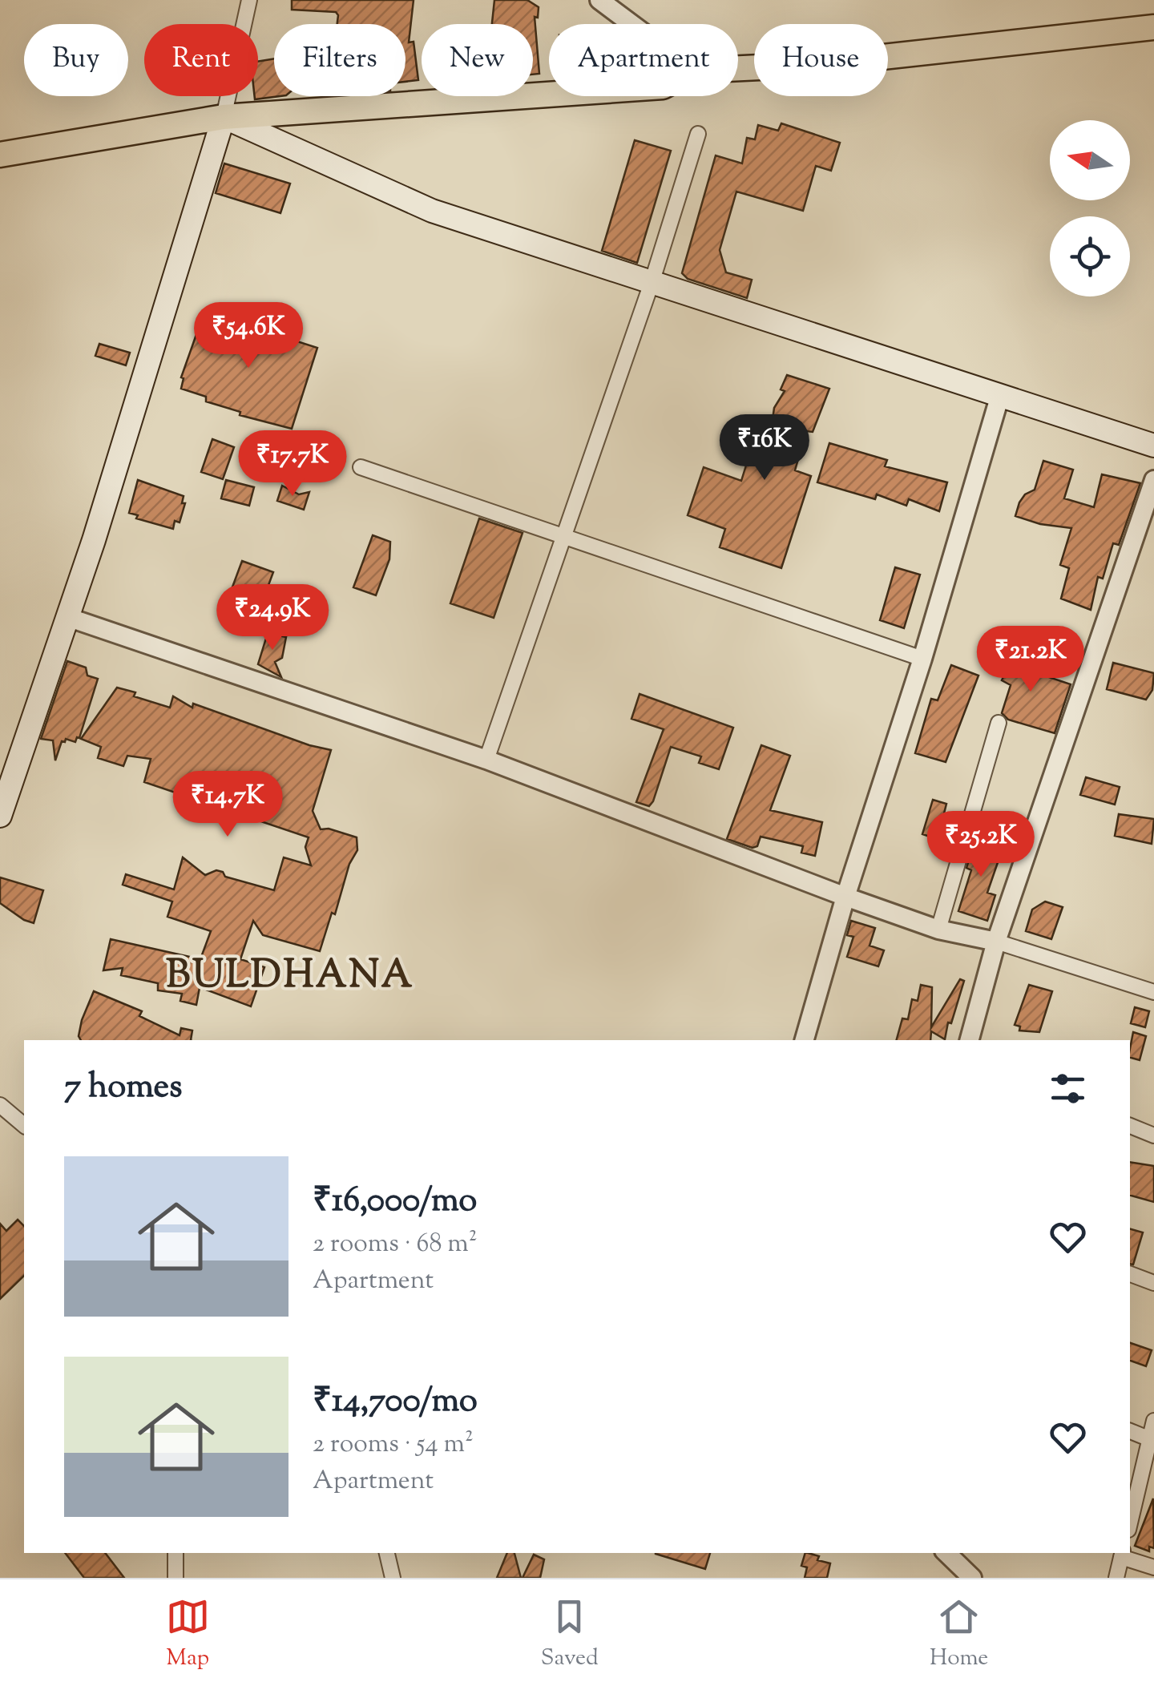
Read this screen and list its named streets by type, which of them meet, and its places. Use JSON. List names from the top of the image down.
{
  "districts": ["BULDHANA"],
  "north": "left",
  "page": {
    "chip": [
      "Buy",
      "Rent",
      "Filters",
      "New",
      "Apartment",
      "House"
    ],
    "price": [
      "₹54.6K",
      "₹16K",
      "₹17.7K",
      "₹24.9K",
      "₹21.2K",
      "₹14.7K",
      "₹25.2K"
    ],
    "heading": "7 homes",
    "list": [
      {
        "name": "₹16,000/mo",
        "note": "2 rooms · 68 m² · Apartment"
      },
      {
        "name": "₹14,700/mo",
        "note": "2 rooms · 54 m² · Apartment"
      }
    ],
    "tabs": ["Map", "Saved", "Home"]
  }
}
